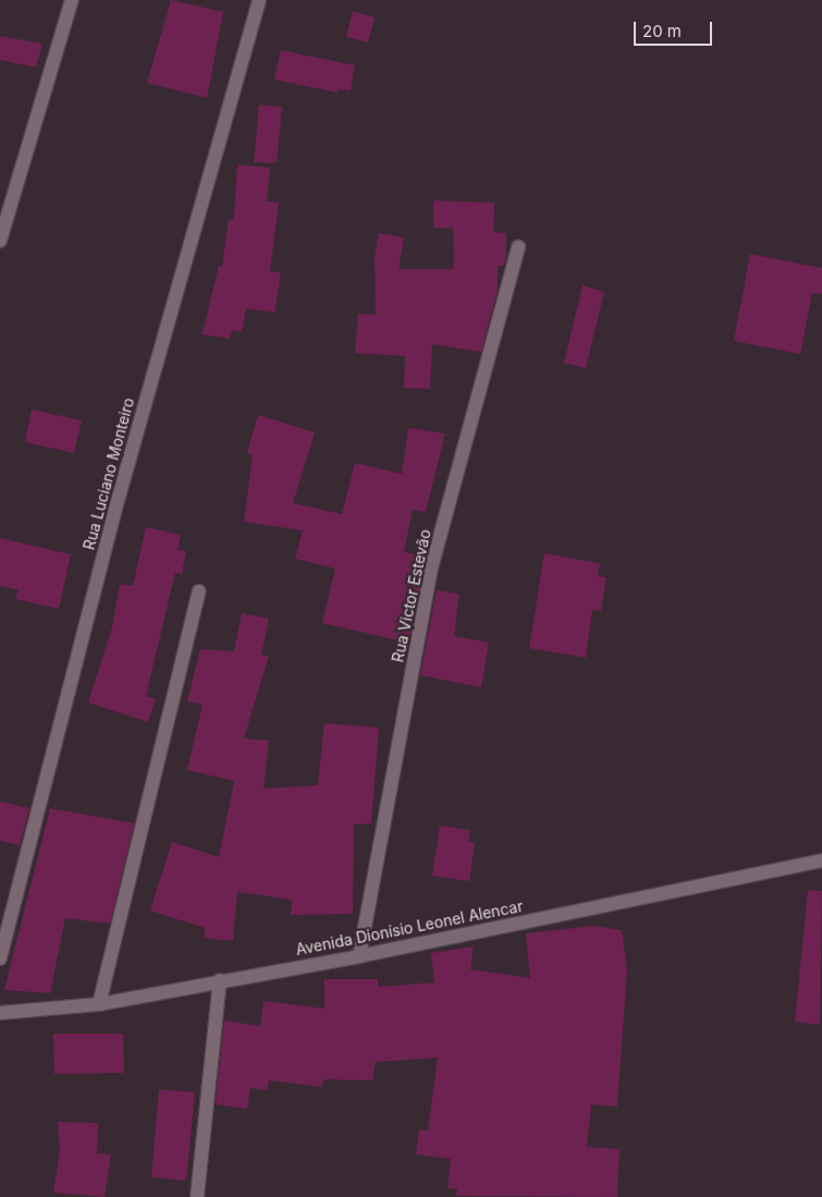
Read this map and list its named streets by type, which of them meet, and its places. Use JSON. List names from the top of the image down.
{
  "streets": {
    "street": ["Rua Luciano Monteiro", "Rua Victor Estevão", "Avenida Dionísio Leonel Alencar"]
  },
  "crossings": [
    ["Rua Victor Estevão", "Avenida Dionísio Leonel Alencar"]
  ],
  "scale_bar": "20 m"
}
